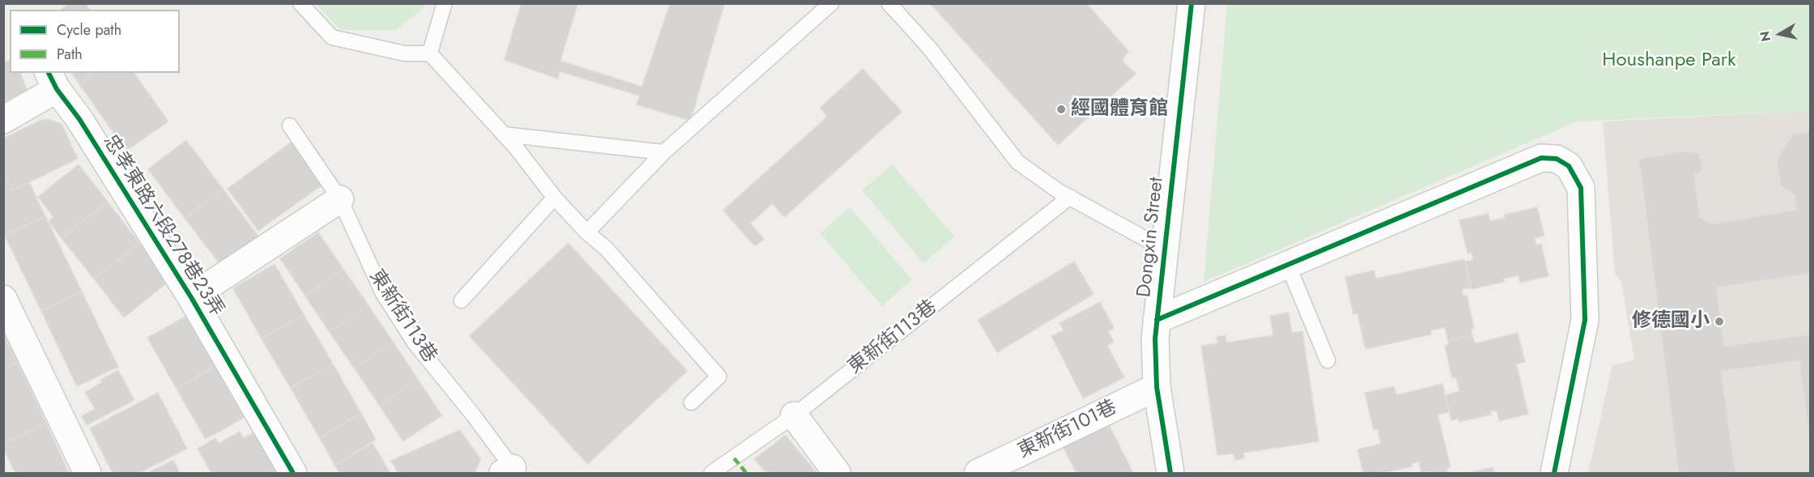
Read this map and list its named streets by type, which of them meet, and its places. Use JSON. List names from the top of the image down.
{
  "streets": {
    "street": ["忠孝東路六段278巷23弄", "Dongxin Street", "東新街101巷"],
    "lane": ["東新街113巷"]
  },
  "crossings": [
    ["Dongxin Street", "東新街101巷"]
  ],
  "parks": ["Houshanpe Park"],
  "places": ["經國體育館", "修德國小"],
  "legend": ["Cycle path", "Path"],
  "north": "left"
}
